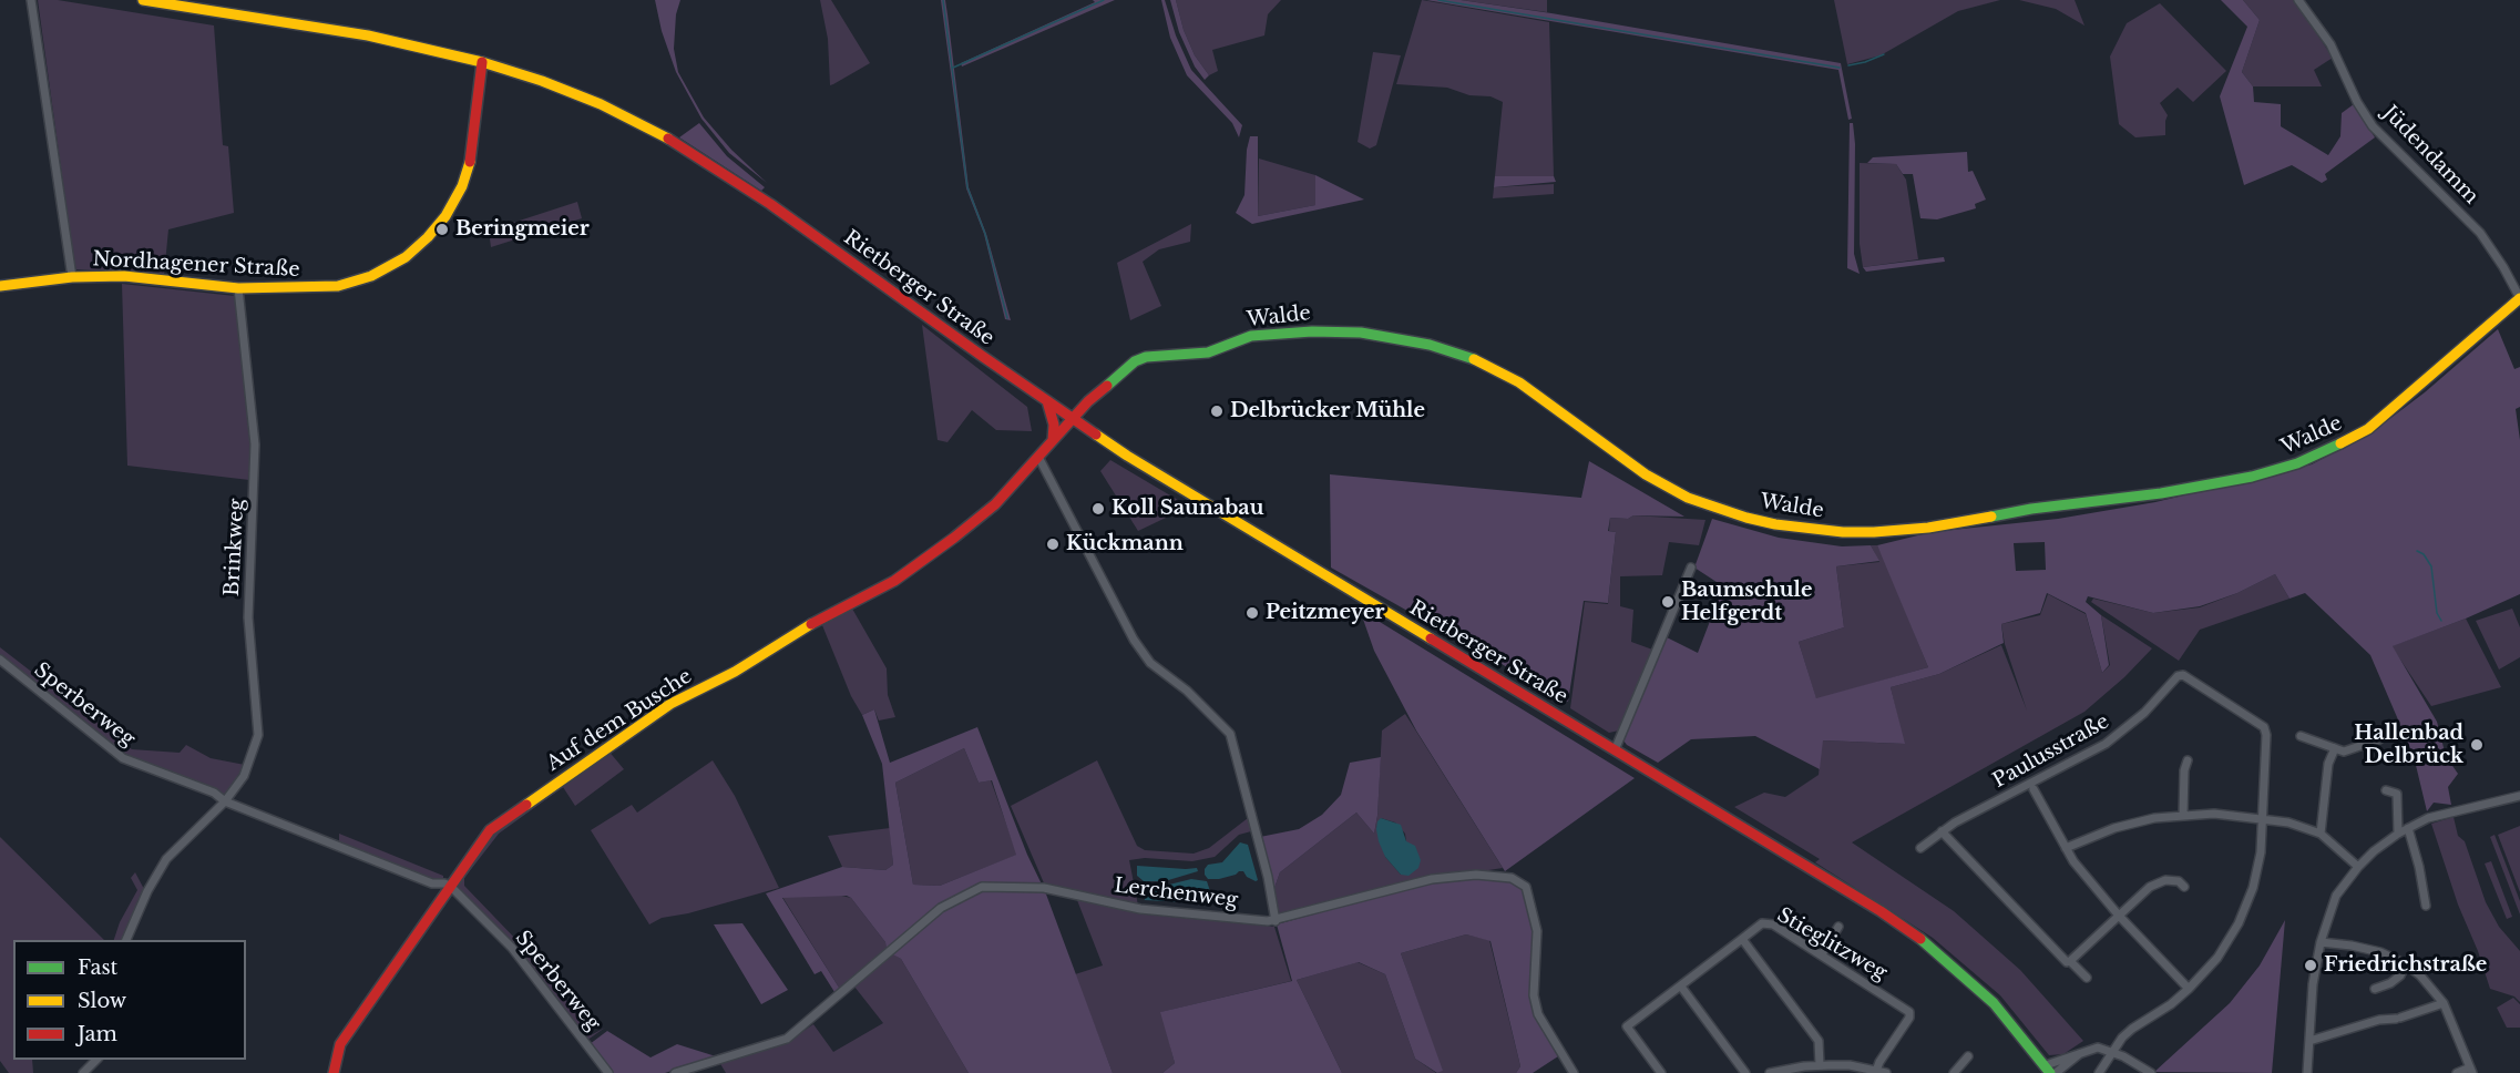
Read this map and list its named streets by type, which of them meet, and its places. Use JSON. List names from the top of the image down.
{
  "streets": {
    "street": [
      "Jüdendamm",
      "Nordhagener Straße",
      "Rietberger Straße",
      "Walde",
      "Brinkweg",
      "Sperberweg",
      "Auf dem Busche",
      "Paulusstraße",
      "Lerchenweg",
      "Stieglitzweg"
    ]
  },
  "crossings": [
    ["Jüdendamm", "Walde"],
    ["Nordhagener Straße", "Rietberger Straße"],
    ["Nordhagener Straße", "Brinkweg"],
    ["Rietberger Straße", "Walde"],
    ["Rietberger Straße", "Auf dem Busche"],
    ["Walde", "Auf dem Busche"],
    ["Brinkweg", "Sperberweg"],
    ["Sperberweg", "Auf dem Busche"]
  ],
  "places": [
    "Beringmeier",
    "Delbrücker Mühle",
    "Koll Saunabau",
    "Kückmann",
    "Baumschule Helfgerdt",
    "Peitzmeyer",
    "Hallenbad Delbrück",
    "Friedrichstraße"
  ],
  "legend": ["Fast", "Slow", "Jam"]
}
